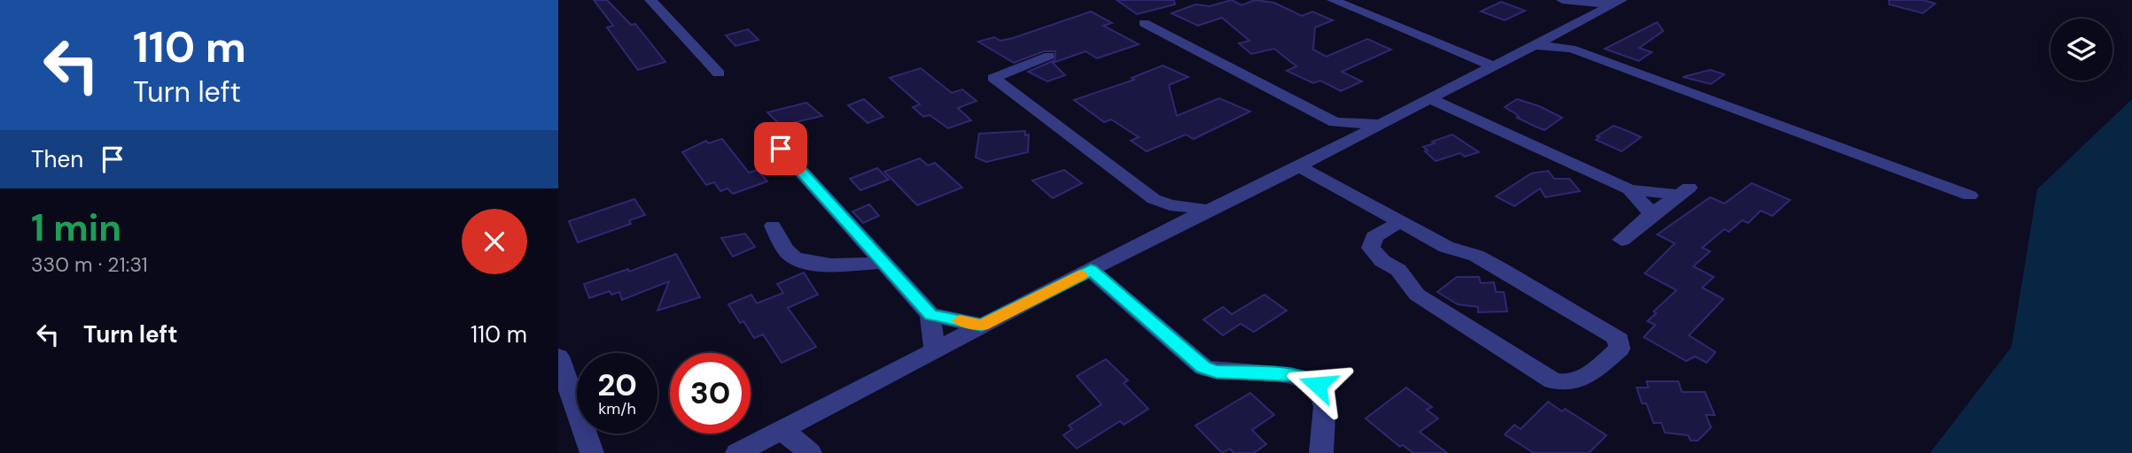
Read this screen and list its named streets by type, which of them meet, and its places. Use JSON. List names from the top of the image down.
{
  "page": {
    "turn": ["110 m", "Turn left"],
    "then": "Then",
    "heading": ["1 min", "330 m · 21:31"],
    "list": [
      {
        "name": "Turn left",
        "value": "110 m"
      }
    ],
    "speed": "20 km/h",
    "limit": "30"
  }
}
